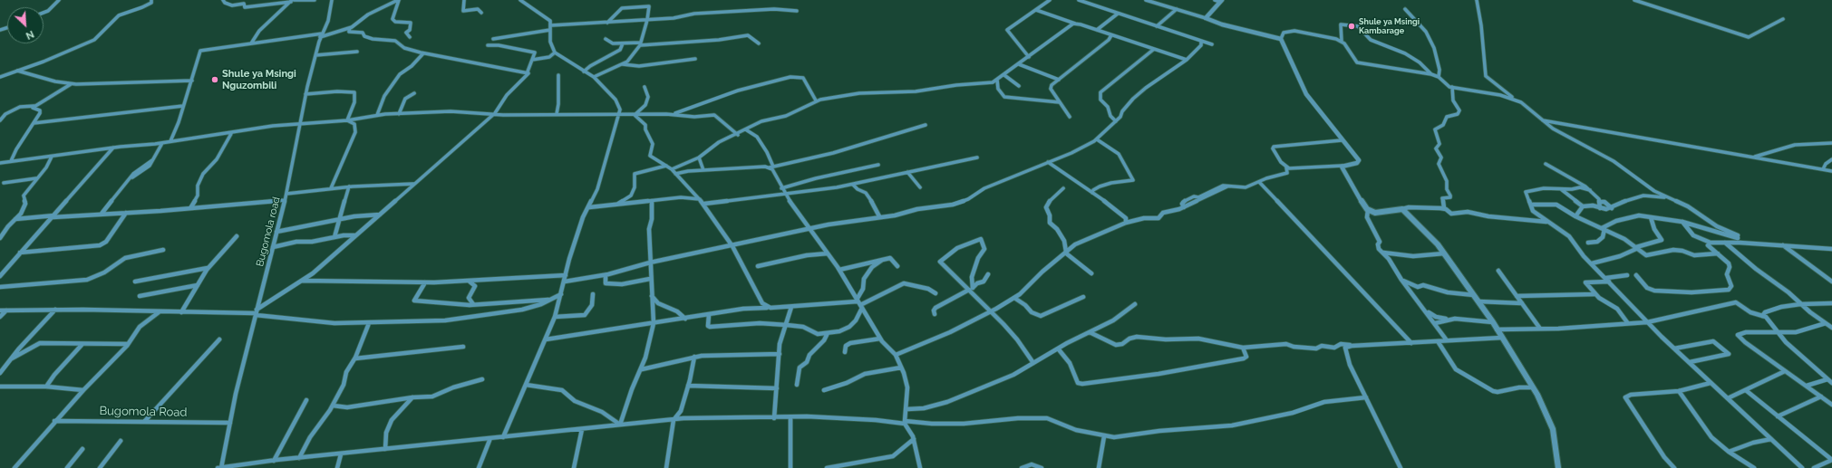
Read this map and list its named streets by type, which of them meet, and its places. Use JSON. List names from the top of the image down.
{
  "streets": {
    "street": ["Bugomola road", "Bugomola Road"]
  },
  "crossings": [
    ["Bugomola road", "Bugomola Road"]
  ],
  "places": ["Shule ya Msingi Kambarage", "Shule ya Msingi Nguzombili"],
  "north": "bottom right"
}
